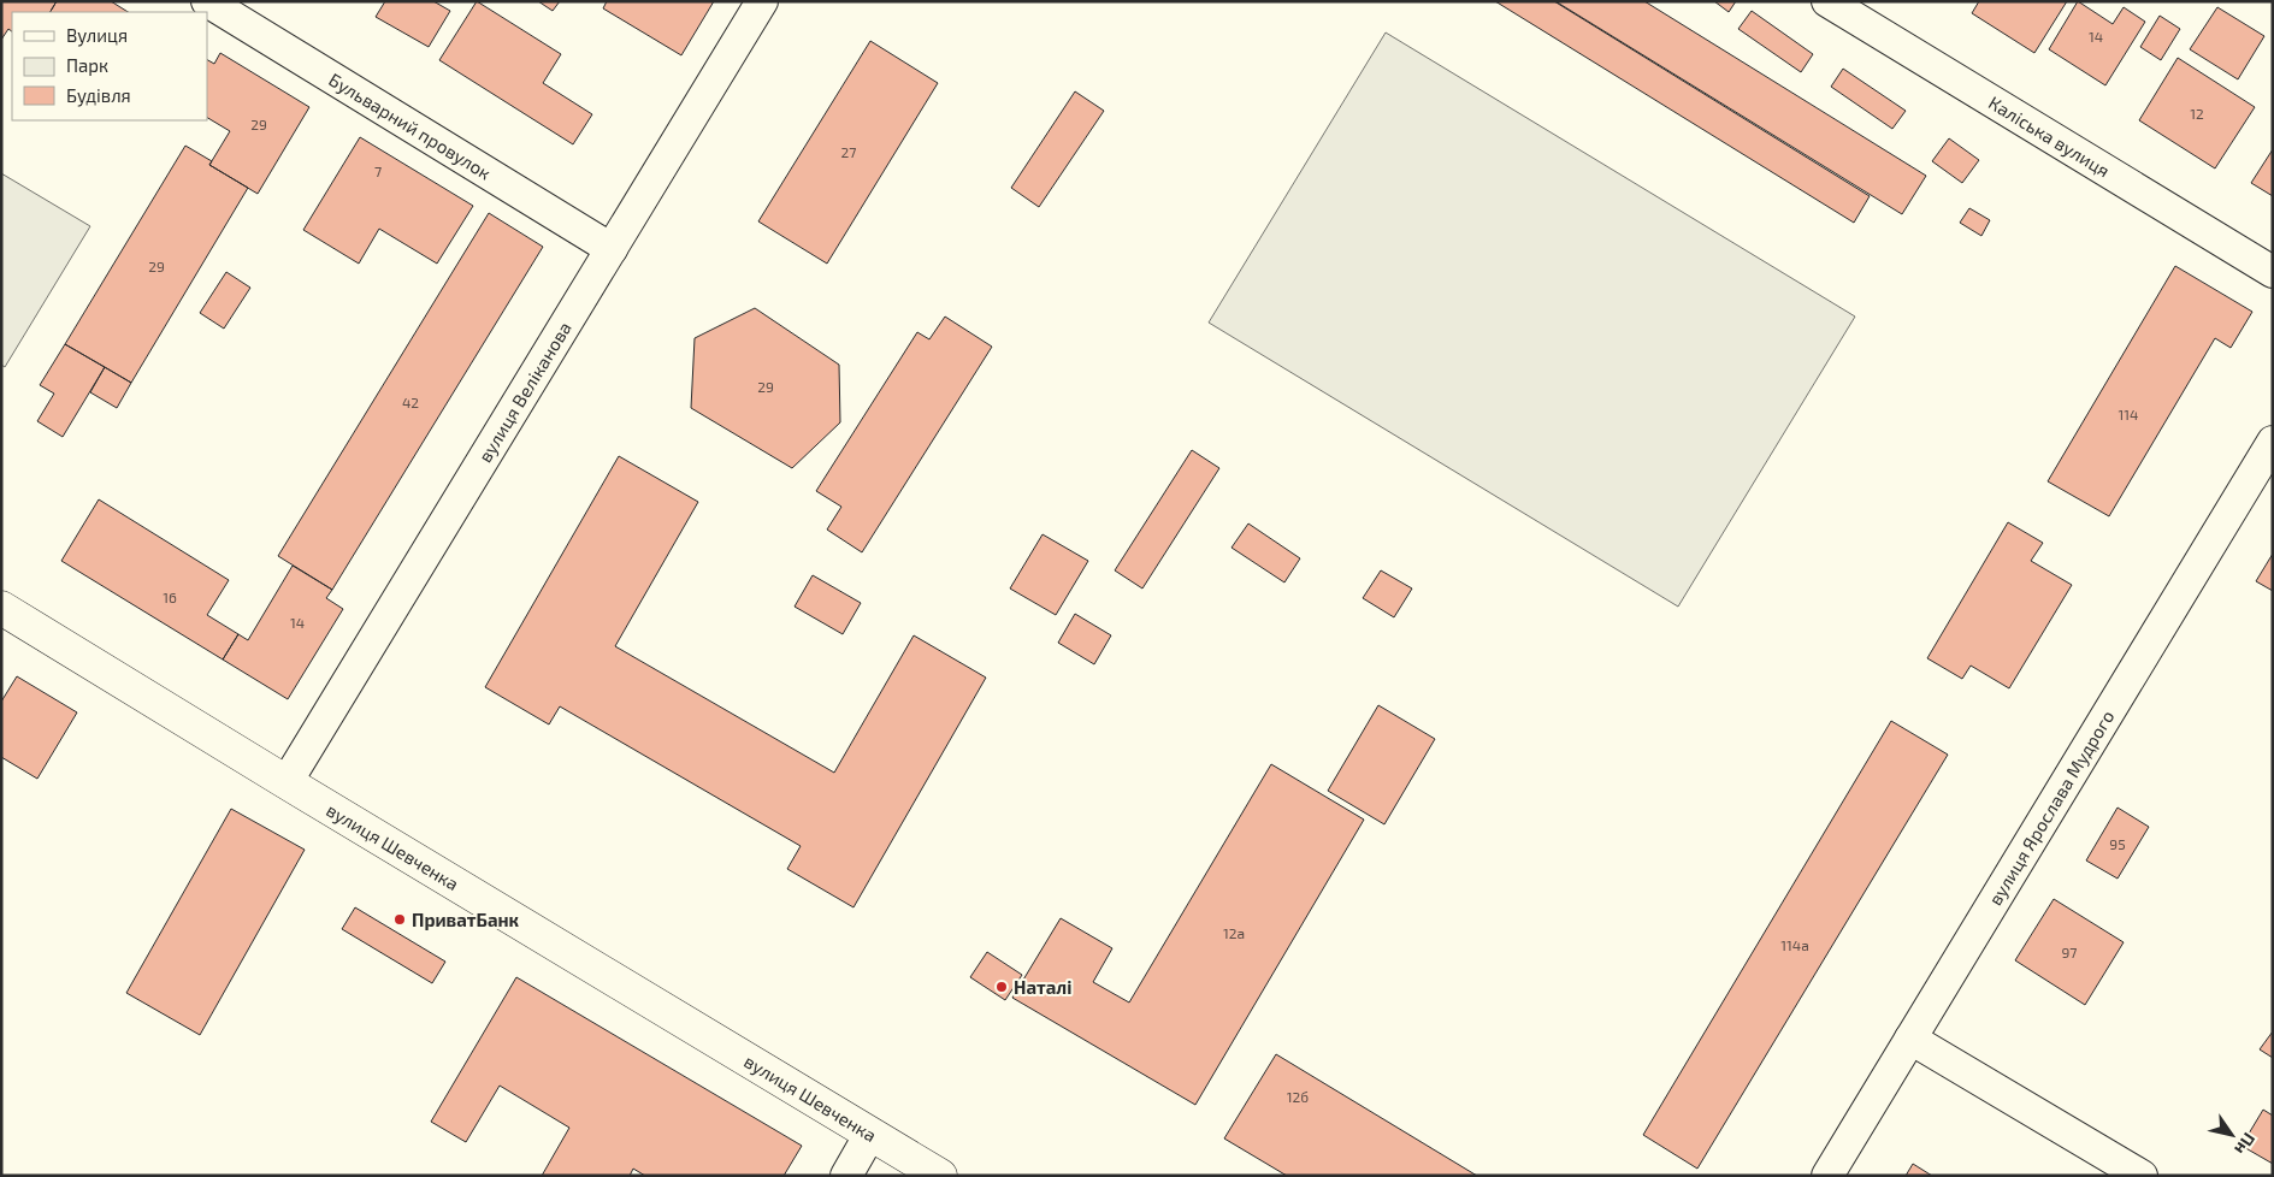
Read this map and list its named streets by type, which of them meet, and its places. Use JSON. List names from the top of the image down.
{
  "streets": {
    "street": [
      "Бульварний провулок",
      "Каліська вулиця",
      "вулиця Веліканова",
      "вулиця Ярослава Мудрого",
      "вулиця Шевченка"
    ]
  },
  "crossings": [
    ["Бульварний провулок", "вулиця Веліканова"],
    ["вулиця Веліканова", "вулиця Шевченка"]
  ],
  "places": ["ПриватБанк", "Наталі"],
  "house_numbers": [
    "14",
    "12",
    "29",
    "27",
    "7",
    "29",
    "29",
    "42",
    "114",
    "16",
    "14",
    "95",
    "12а",
    "114а",
    "97",
    "12б"
  ],
  "legend": ["Вулиця", "Парк", "Будівля"],
  "north": "bottom right"
}
